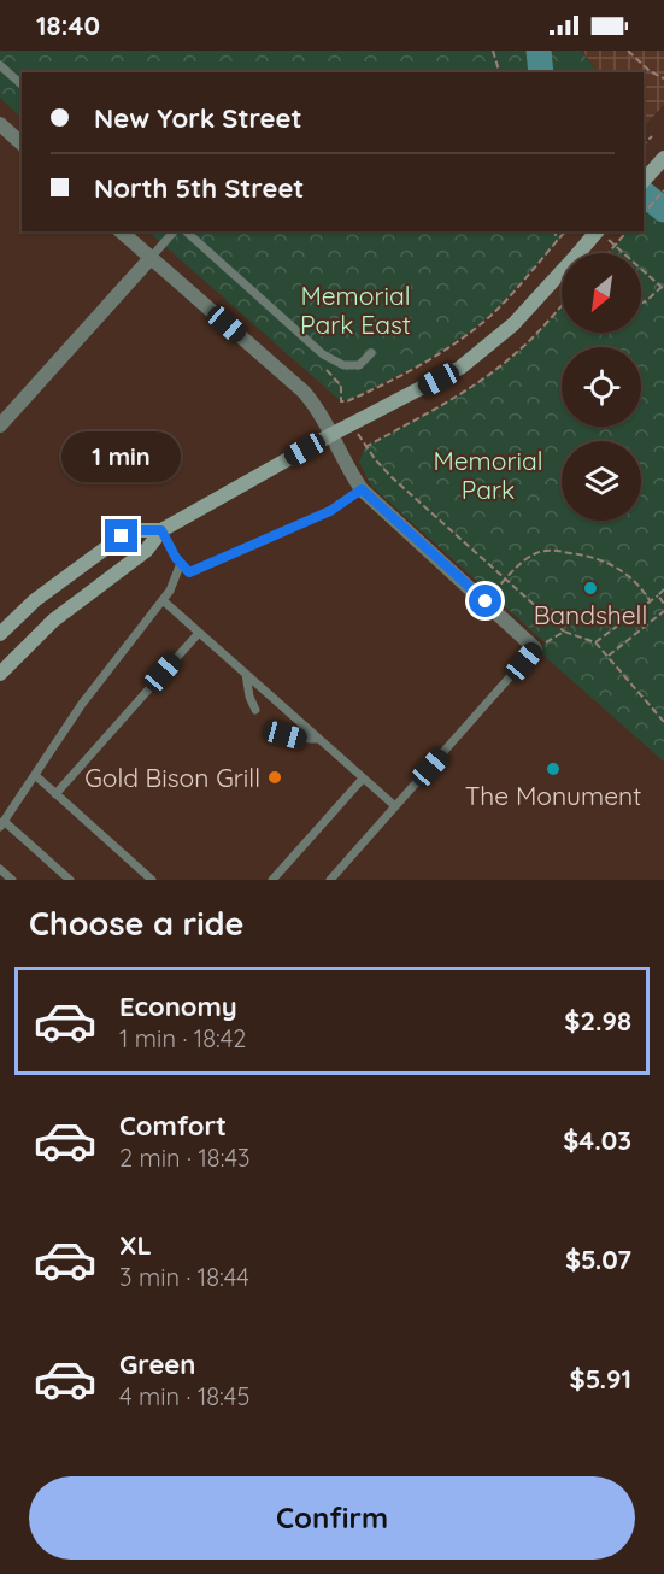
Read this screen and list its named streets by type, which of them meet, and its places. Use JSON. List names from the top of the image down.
{
  "parks": ["Memorial Park East", "Memorial Park"],
  "places": ["Bandshell", "The Monument", "Gold Bison Grill"],
  "north": "bottom left",
  "page": {
    "status": "18:40",
    "banner": ["New York Street", "North 5th Street"],
    "bubble": "1 min",
    "heading": "Choose a ride",
    "list": [
      {
        "name": "Economy",
        "note": "1 min · 18:42",
        "value": "$2.98"
      },
      {
        "name": "Comfort",
        "note": "2 min · 18:43",
        "value": "$4.03"
      },
      {
        "name": "XL",
        "note": "3 min · 18:44",
        "value": "$5.07"
      },
      {
        "name": "Green",
        "note": "4 min · 18:45",
        "value": "$5.91"
      }
    ],
    "buttons": "Confirm"
  }
}
